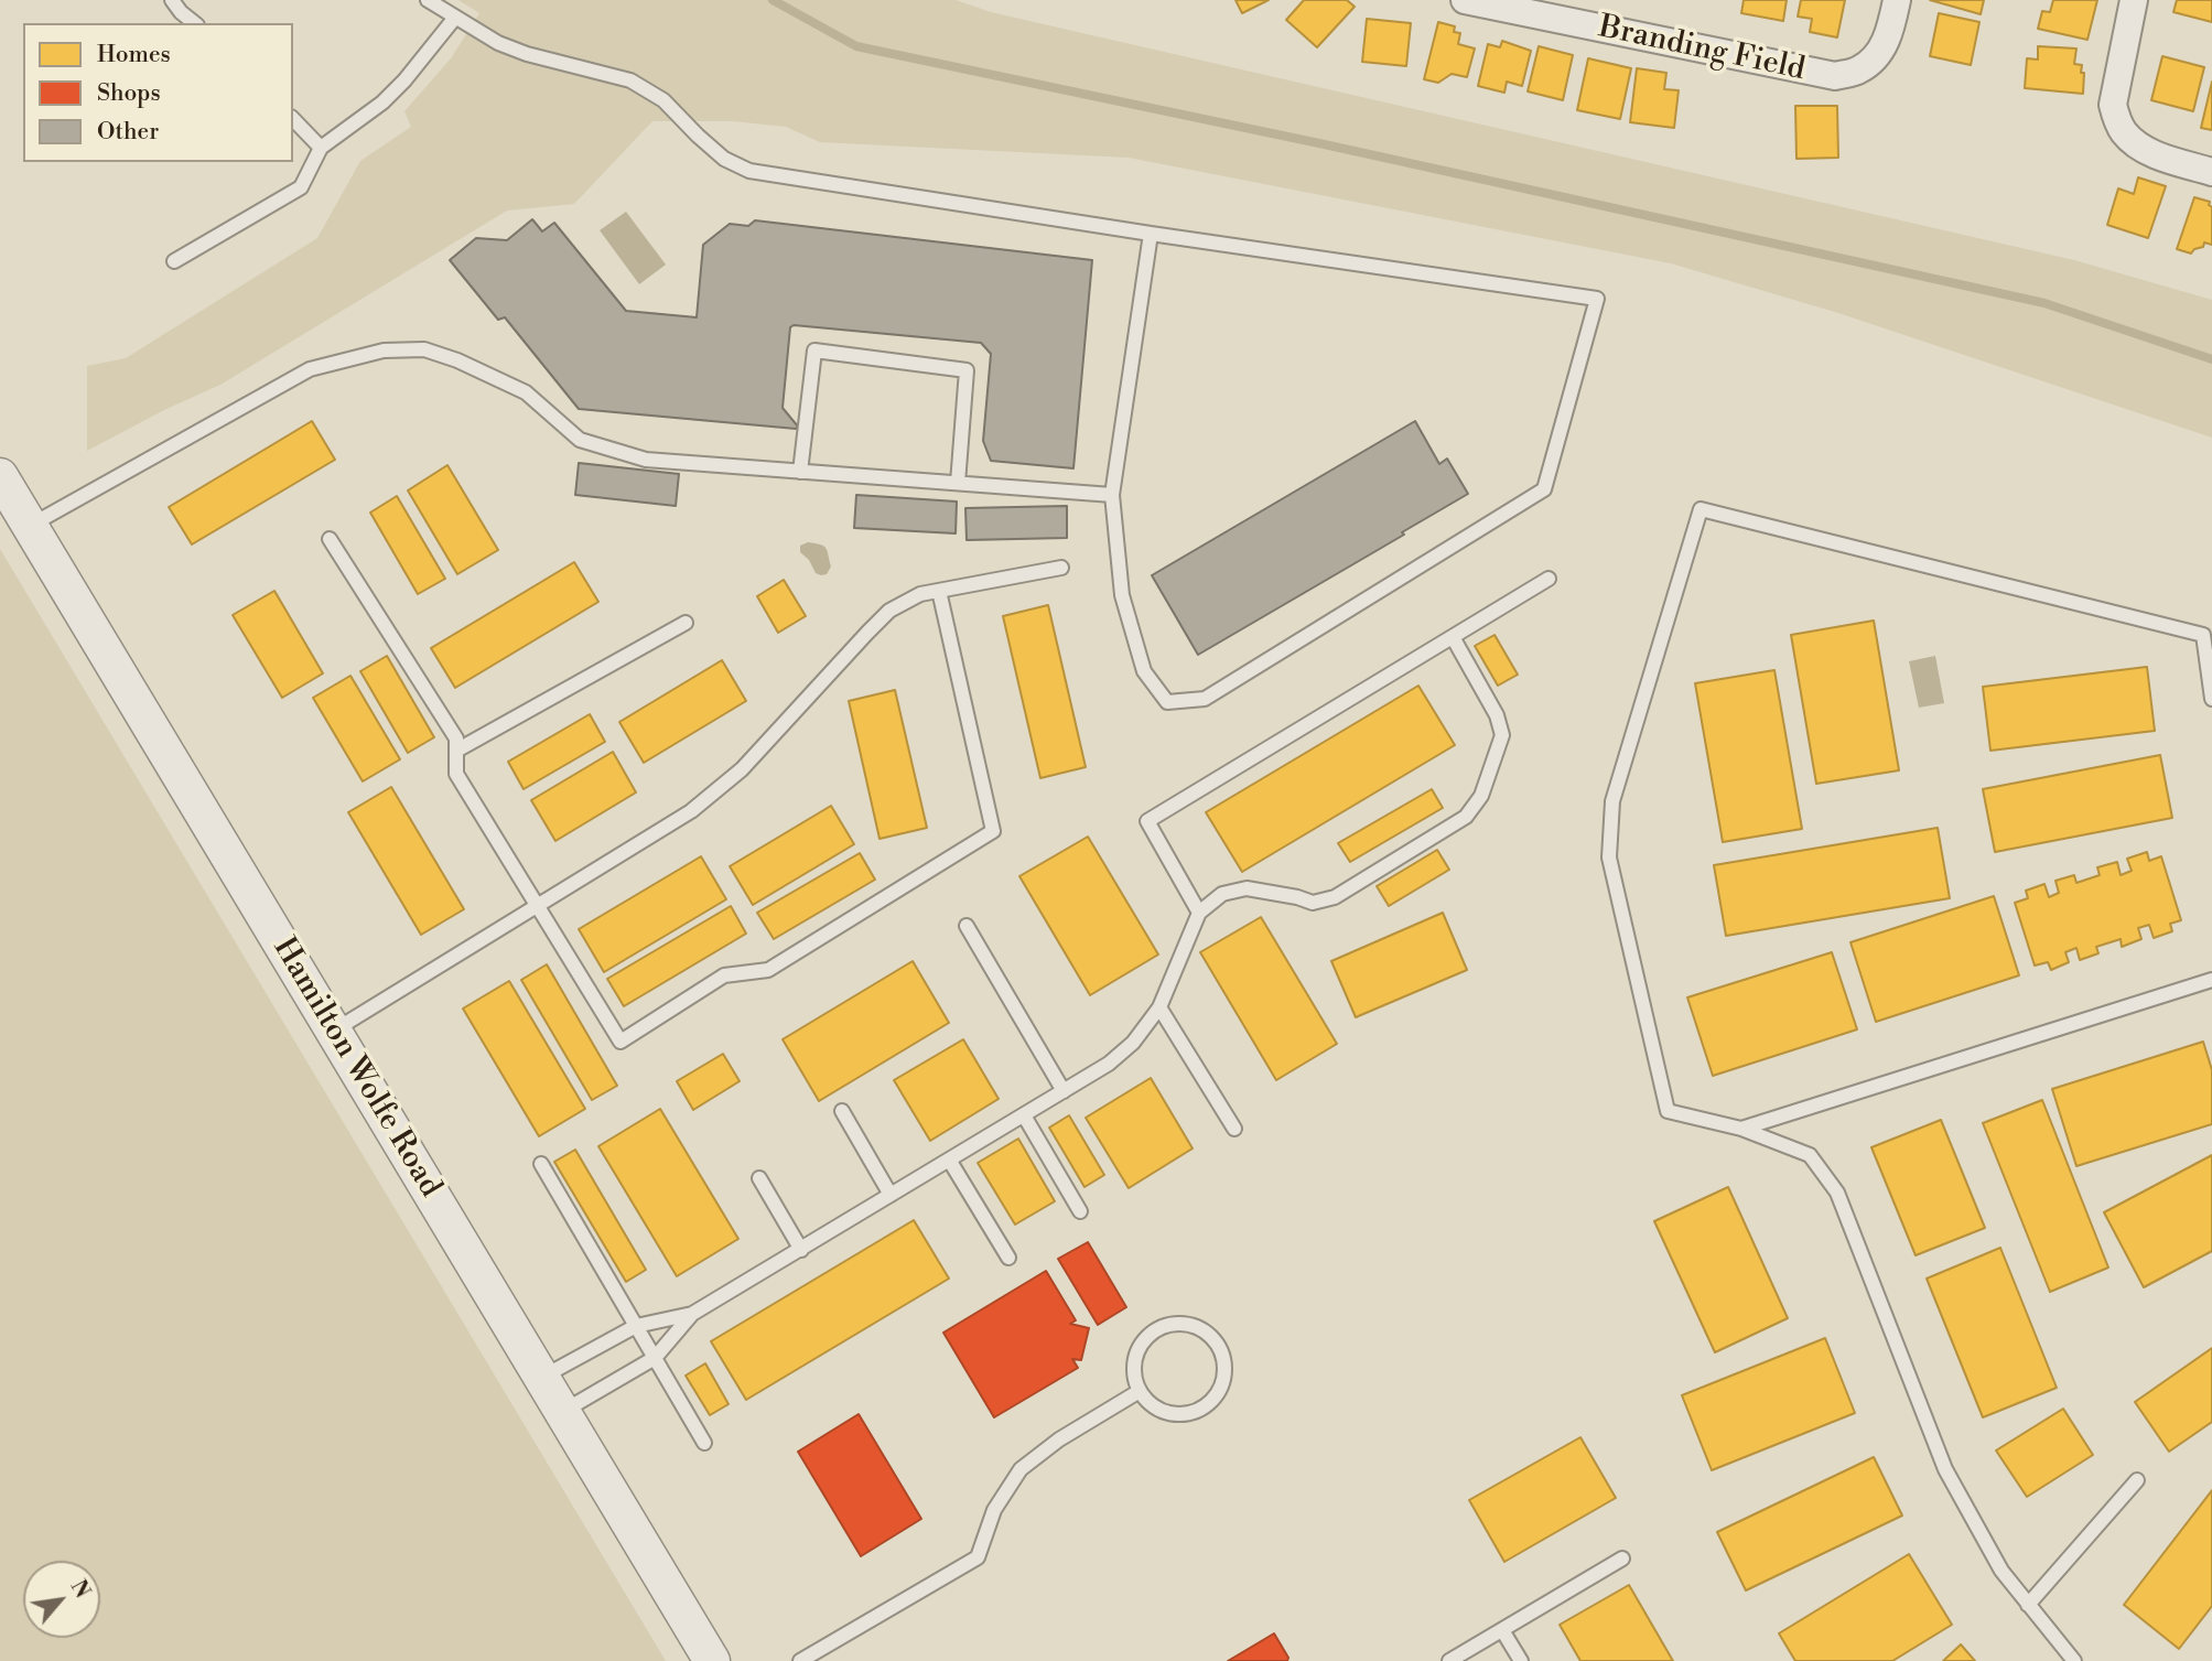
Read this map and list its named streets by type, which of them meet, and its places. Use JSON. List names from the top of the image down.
{
  "streets": {
    "street": ["Branding Field", "Hamilton Wolfe Road"]
  },
  "legend": ["Homes", "Shops", "Other"],
  "north": "top right"
}
